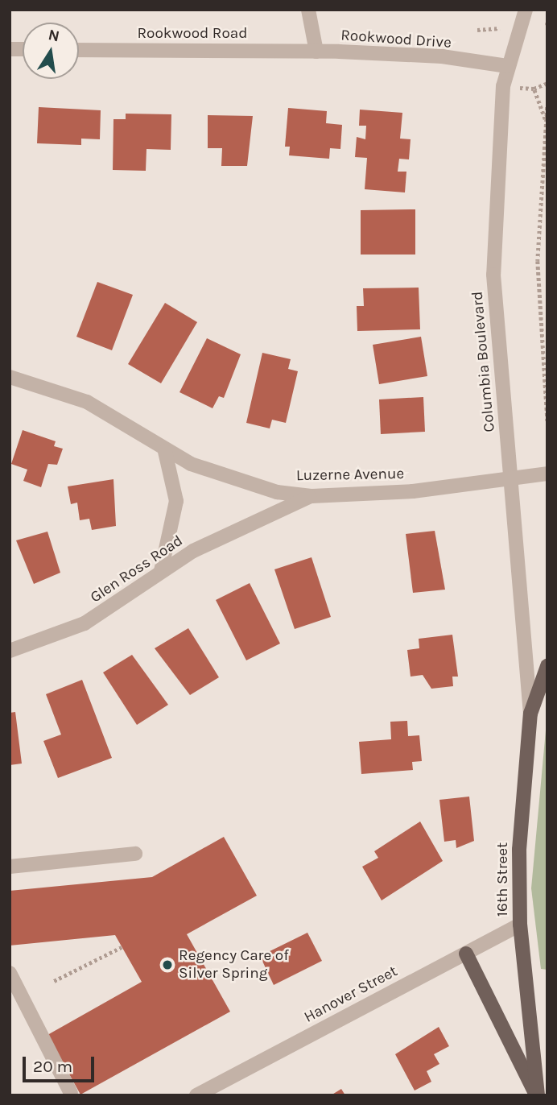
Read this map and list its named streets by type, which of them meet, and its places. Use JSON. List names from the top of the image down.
{
  "streets": {
    "main road": ["16th Street"],
    "street": [
      "Rookwood Road",
      "Rookwood Drive",
      "Columbia Boulevard",
      "Luzerne Avenue",
      "Glen Ross Road",
      "Hanover Street"
    ]
  },
  "crossings": [
    ["Rookwood Road", "Rookwood Drive"],
    ["Rookwood Drive", "Columbia Boulevard"],
    ["Columbia Boulevard", "Luzerne Avenue"],
    ["Columbia Boulevard", "16th Street"],
    ["Luzerne Avenue", "Glen Ross Road"],
    ["16th Street", "Hanover Street"]
  ],
  "places": ["Regency Care of Silver Spring"],
  "scale_bar": "20 m",
  "north": "top"
}
